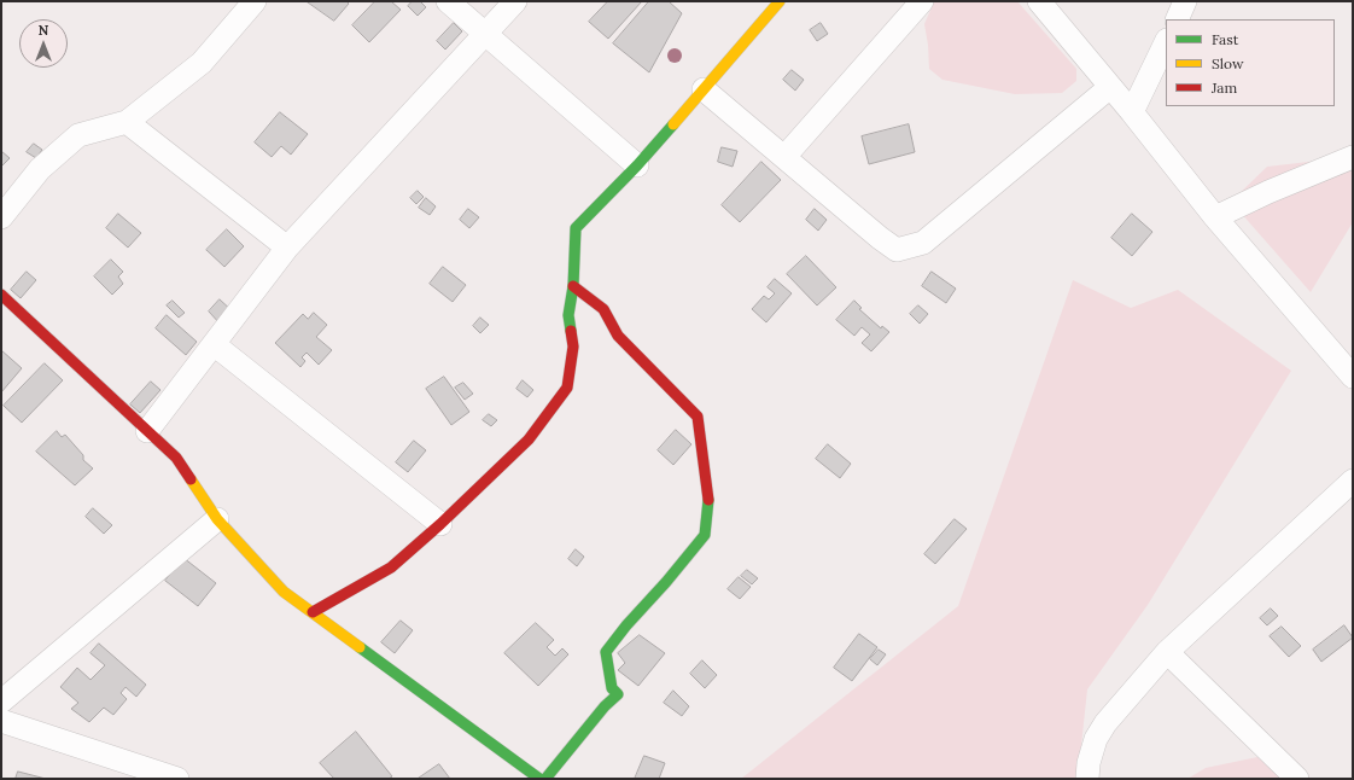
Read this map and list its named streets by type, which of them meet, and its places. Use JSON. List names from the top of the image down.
{
  "legend": ["Fast", "Slow", "Jam"],
  "north": "top"
}
